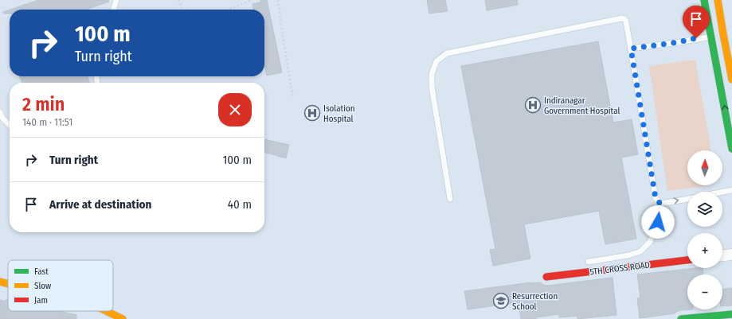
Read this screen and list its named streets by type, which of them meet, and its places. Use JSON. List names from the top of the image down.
{
  "streets": {
    "street": ["5TH CROSS ROAD"]
  },
  "places": {
    "hospital": ["Indiranagar Government Hospital", "Isolation Hospital"],
    "school or university": ["Resurrection School"]
  },
  "legend": ["Fast", "Slow", "Jam"],
  "north": "top",
  "page": {
    "turn": ["100 m", "Turn right"],
    "heading": ["2 min", "140 m · 11:51"],
    "list": [
      {
        "name": "Turn right",
        "value": "100 m"
      },
      {
        "name": "Arrive at destination",
        "value": "40 m"
      }
    ],
    "map_buttons": ["+", "−"]
  }
}
